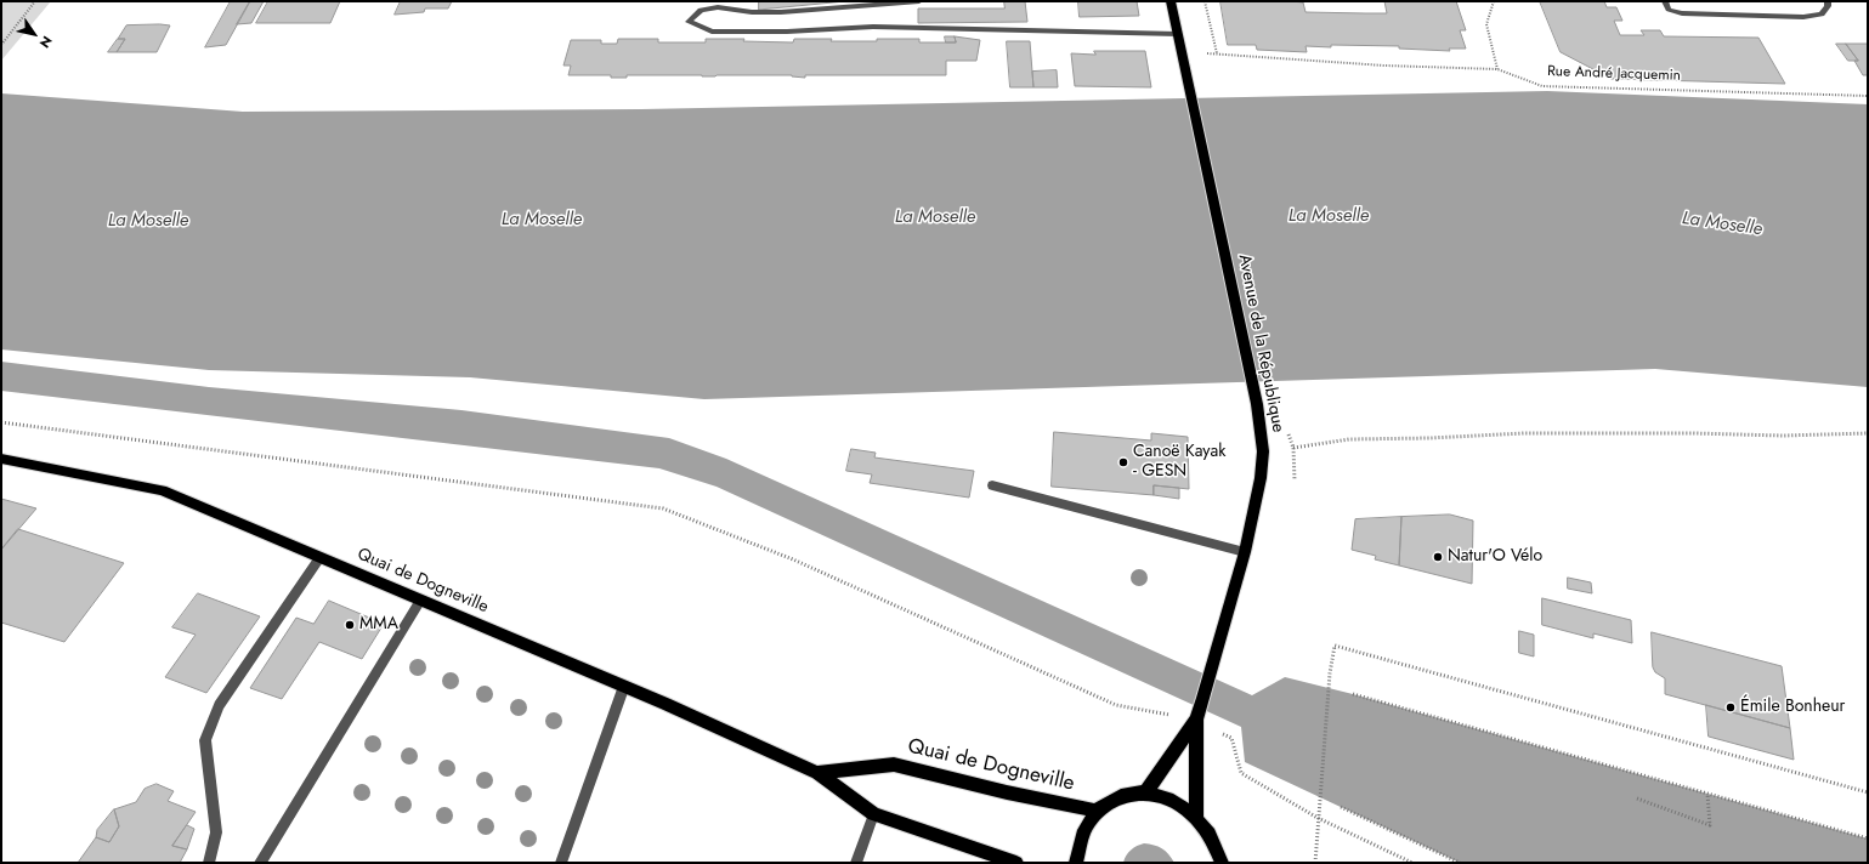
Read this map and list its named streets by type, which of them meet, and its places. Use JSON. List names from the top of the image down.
{
  "streets": {
    "main road": ["Avenue de la République", "Quai de Dogneville"],
    "path": ["Rue André Jacquemin"]
  },
  "water": ["La Moselle"],
  "places": [
    "Canoë Kayak - GESN",
    "Natur'O Vélo",
    "MMA",
    "Émile Bonheur"
  ],
  "north": "bottom right"
}
